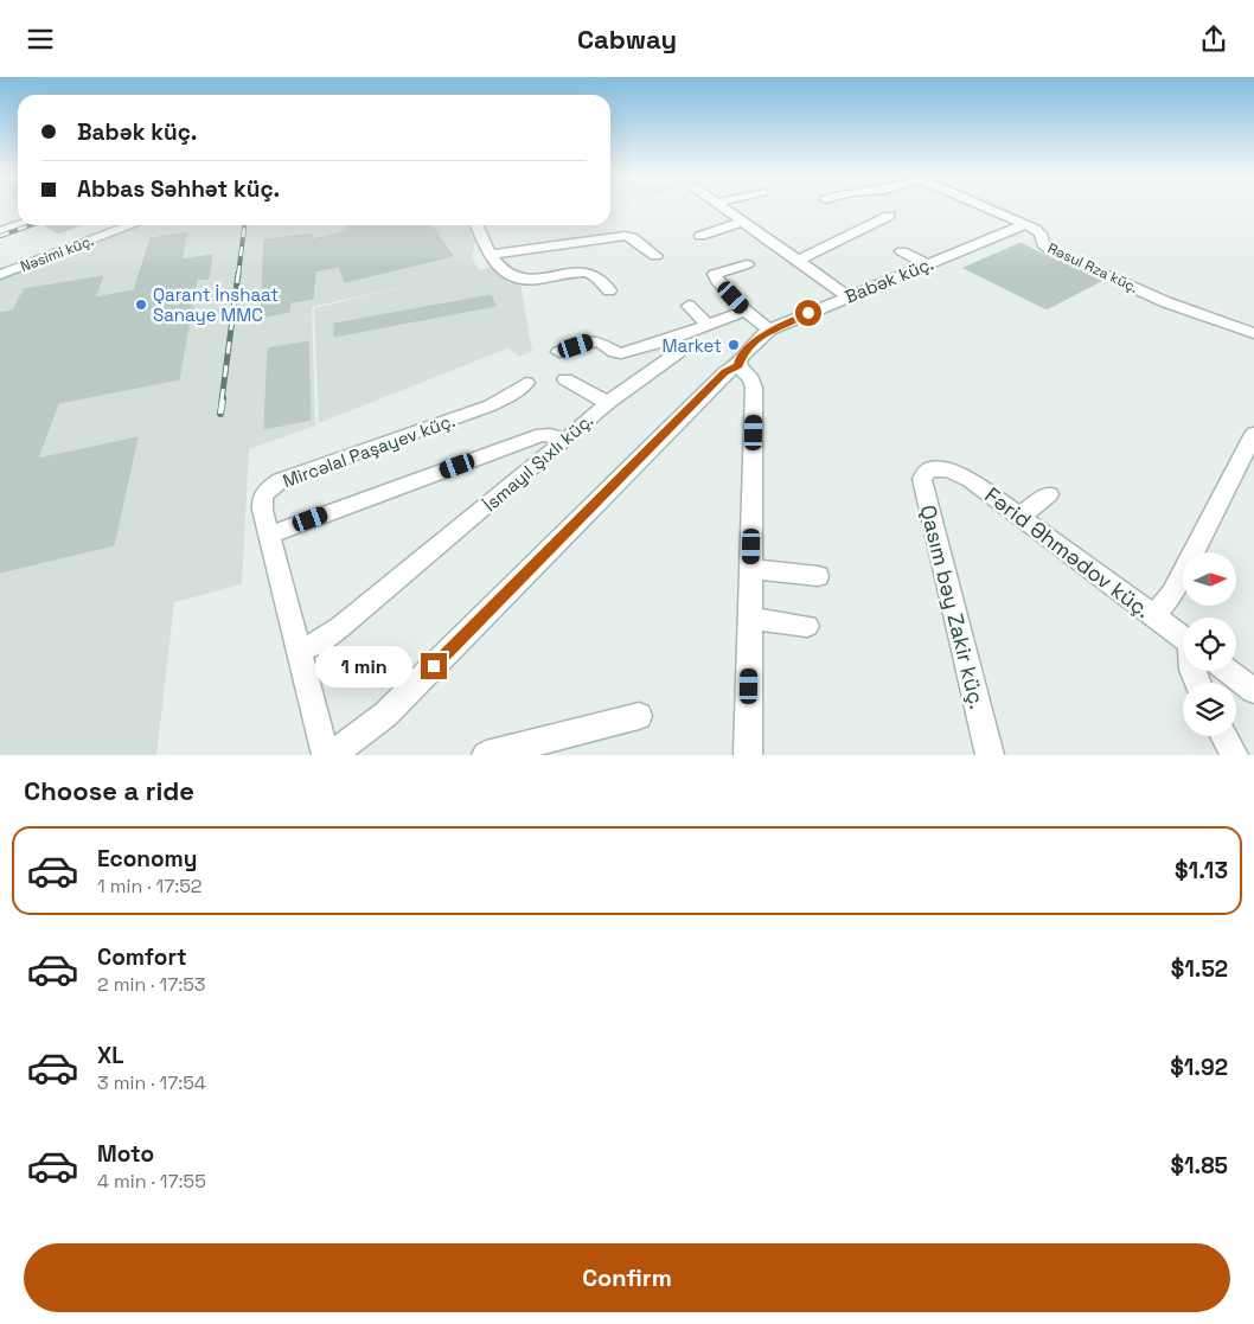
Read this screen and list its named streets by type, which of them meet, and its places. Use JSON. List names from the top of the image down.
{
  "streets": {
    "street": [
      "Nəsimi küç.",
      "Rəsul Rza küç.",
      "Babək küç.",
      "Mircəlal Paşayev küç.",
      "İsmayıl Şıxlı küç.",
      "Fərid Əhmədov küç.",
      "Qasım bəy Zakir küç."
    ]
  },
  "crossings": [
    ["Rəsul Rza küç.", "Babək küç."],
    ["Babək küç.", "Mircəlal Paşayev küç."],
    ["Mircəlal Paşayev küç.", "İsmayıl Şıxlı küç."],
    ["Fərid Əhmədov küç.", "Qasım bəy Zakir küç."]
  ],
  "places": ["Qarant İnshaat Sanaye MMC", "Market"],
  "north": "right",
  "page": {
    "header": "Cabway",
    "banner": ["Babək küç.", "Abbas Səhhət küç."],
    "bubble": "1 min",
    "heading": "Choose a ride",
    "list": [
      {
        "name": "Economy",
        "note": "1 min · 17:52",
        "value": "$1.13"
      },
      {
        "name": "Comfort",
        "note": "2 min · 17:53",
        "value": "$1.52"
      },
      {
        "name": "XL",
        "note": "3 min · 17:54",
        "value": "$1.92"
      },
      {
        "name": "Moto",
        "note": "4 min · 17:55",
        "value": "$1.85"
      }
    ],
    "buttons": "Confirm"
  }
}
